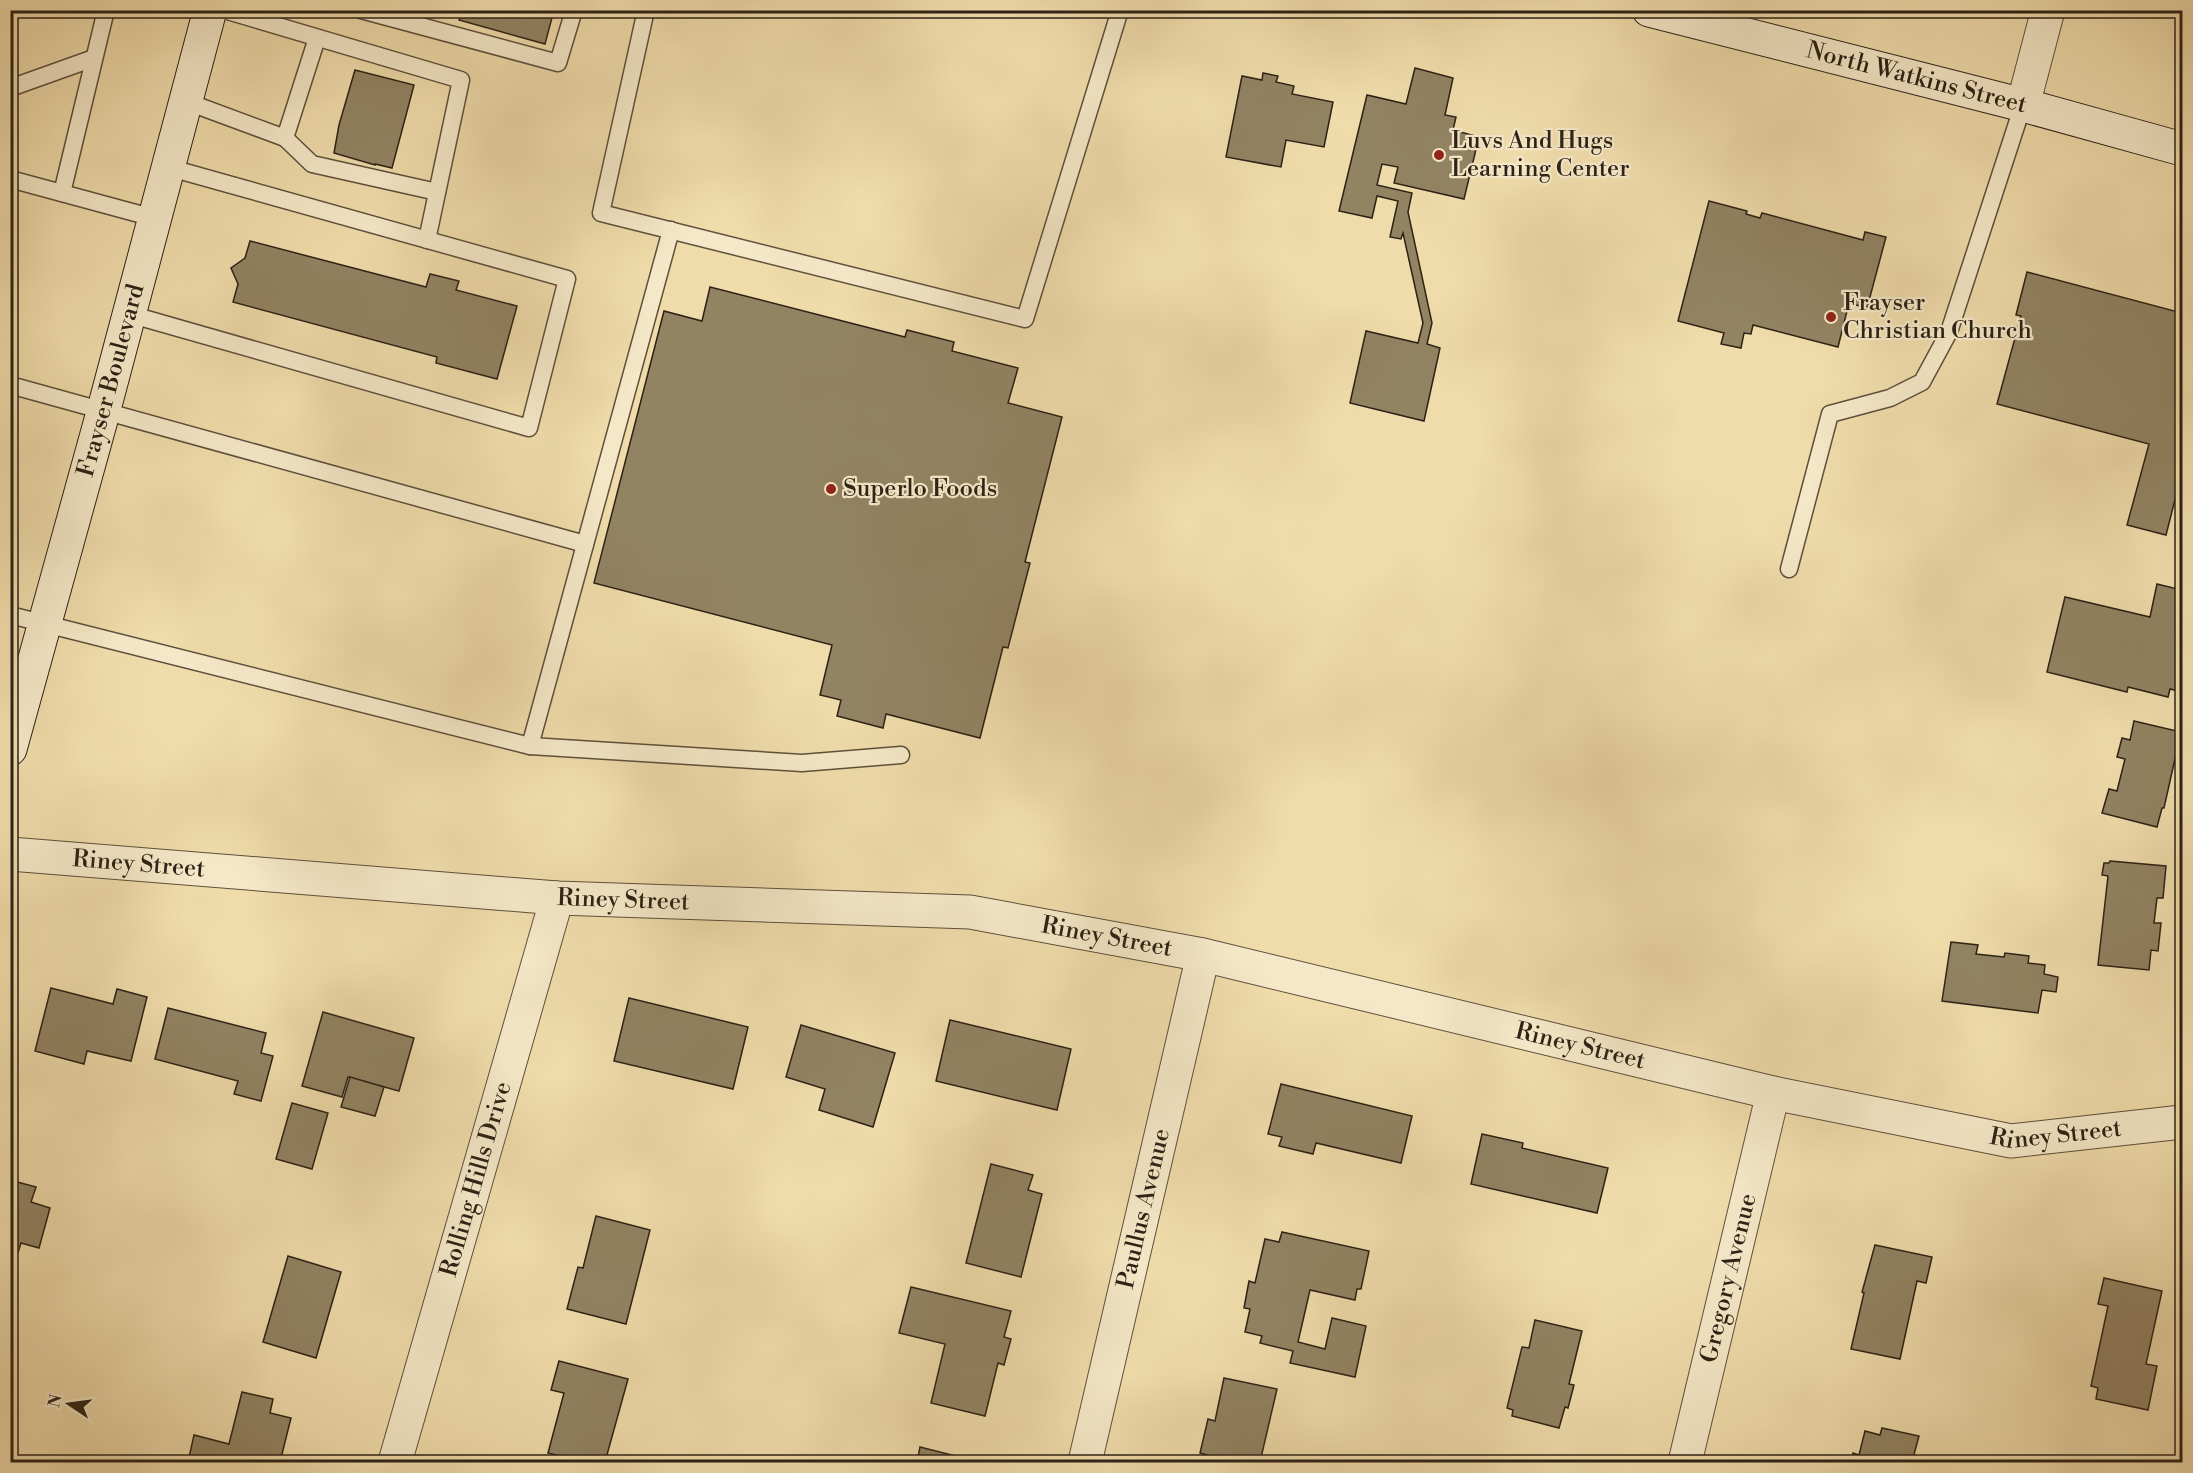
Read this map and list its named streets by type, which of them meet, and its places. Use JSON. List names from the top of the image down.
{
  "streets": {
    "street": [
      "North Watkins Street",
      "Frayser Boulevard",
      "Riney Street",
      "Rolling Hills Drive",
      "Paullus Avenue",
      "Gregory Avenue"
    ]
  },
  "crossings": [
    ["Riney Street", "Rolling Hills Drive"],
    ["Riney Street", "Paullus Avenue"],
    ["Riney Street", "Gregory Avenue"]
  ],
  "places": ["Luvs And Hugs Learning Center", "Frayser Christian Church", "Superlo Foods"],
  "north": "left"
}
